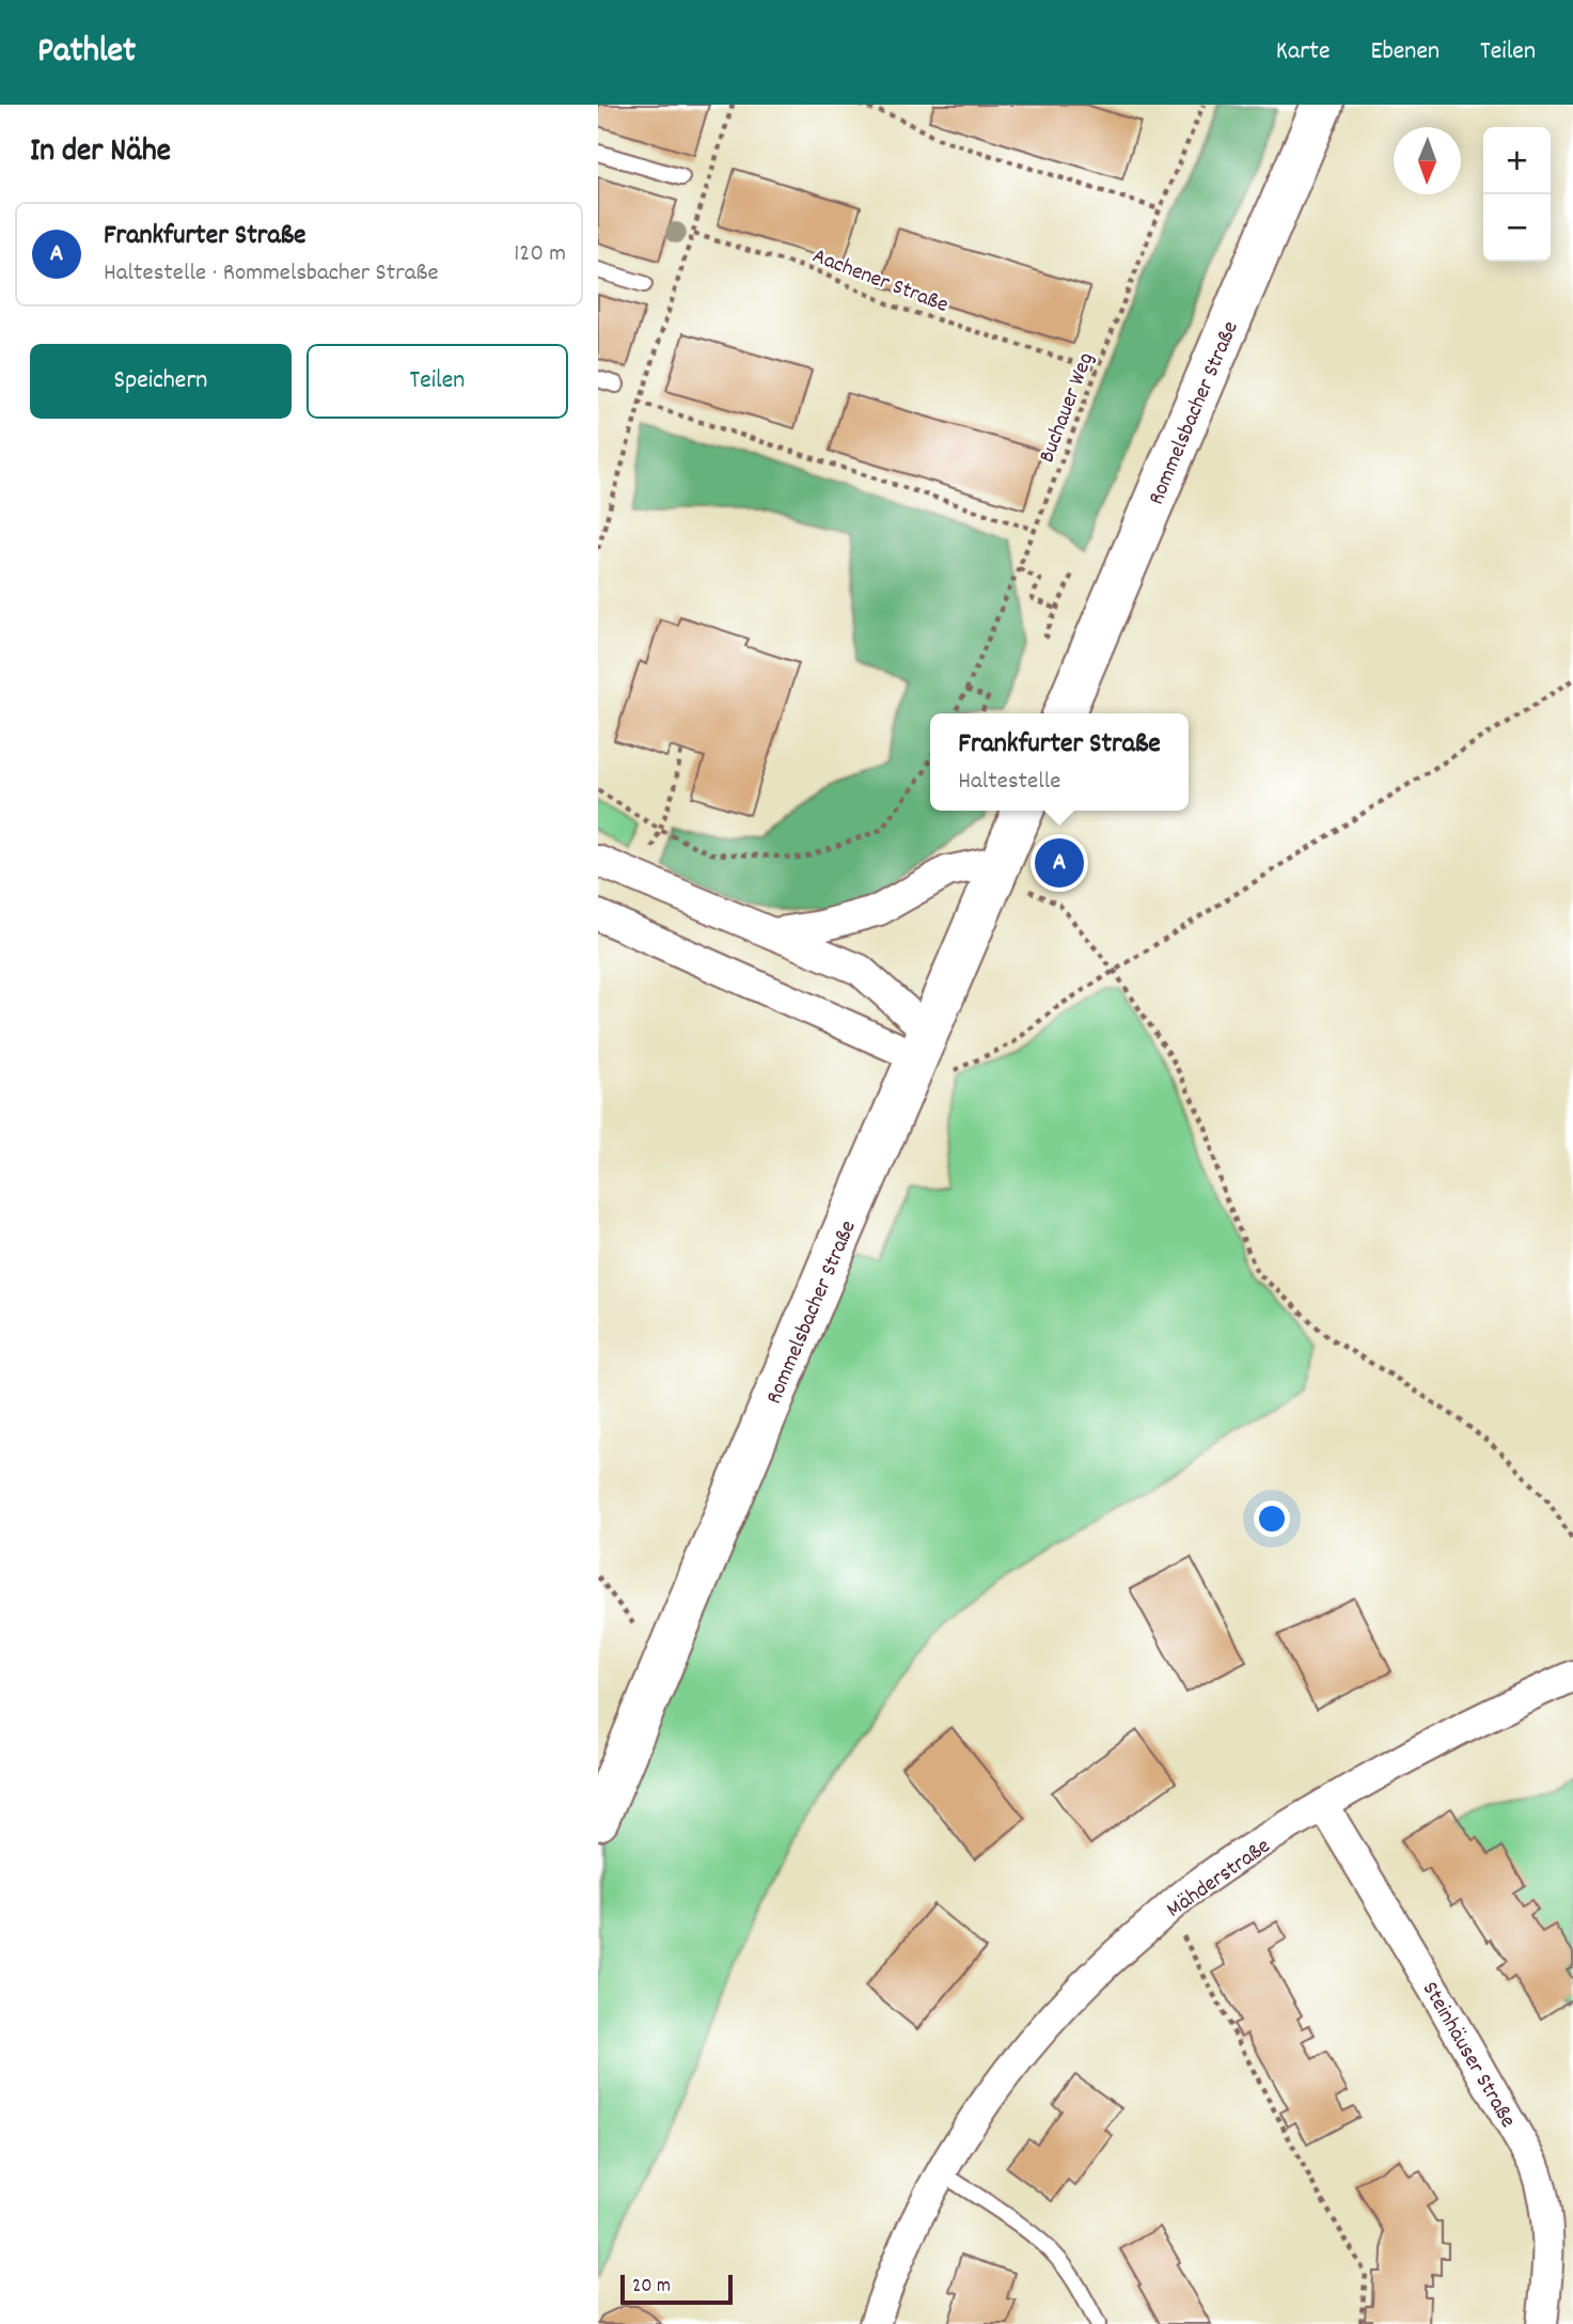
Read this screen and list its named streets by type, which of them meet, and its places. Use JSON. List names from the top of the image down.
{
  "streets": {
    "main road": ["Rommelsbacher Straße"],
    "street": ["Mähderstraße", "Steinhäuser Straße"],
    "path": ["Aachener Straße", "Buchauer Weg"]
  },
  "crossings": [
    ["Aachener Straße", "Buchauer Weg"],
    ["Mähderstraße", "Steinhäuser Straße"]
  ],
  "scale_bar": "20 m",
  "north": "bottom",
  "page": {
    "header": "Pathlet",
    "nav": ["Karte", "Ebenen", "Teilen"],
    "heading": "In der Nähe",
    "map_buttons": ["+", "−"],
    "list": [
      {
        "mark": "A",
        "name": "Frankfurter Straße",
        "note": "Haltestelle · Rommelsbacher Straße",
        "value": "120 m"
      }
    ],
    "buttons": ["Speichern", "Teilen"],
    "popup": ["Frankfurter Straße", "Haltestelle"],
    "pins": "A",
    "scale": "20 m"
  }
}
